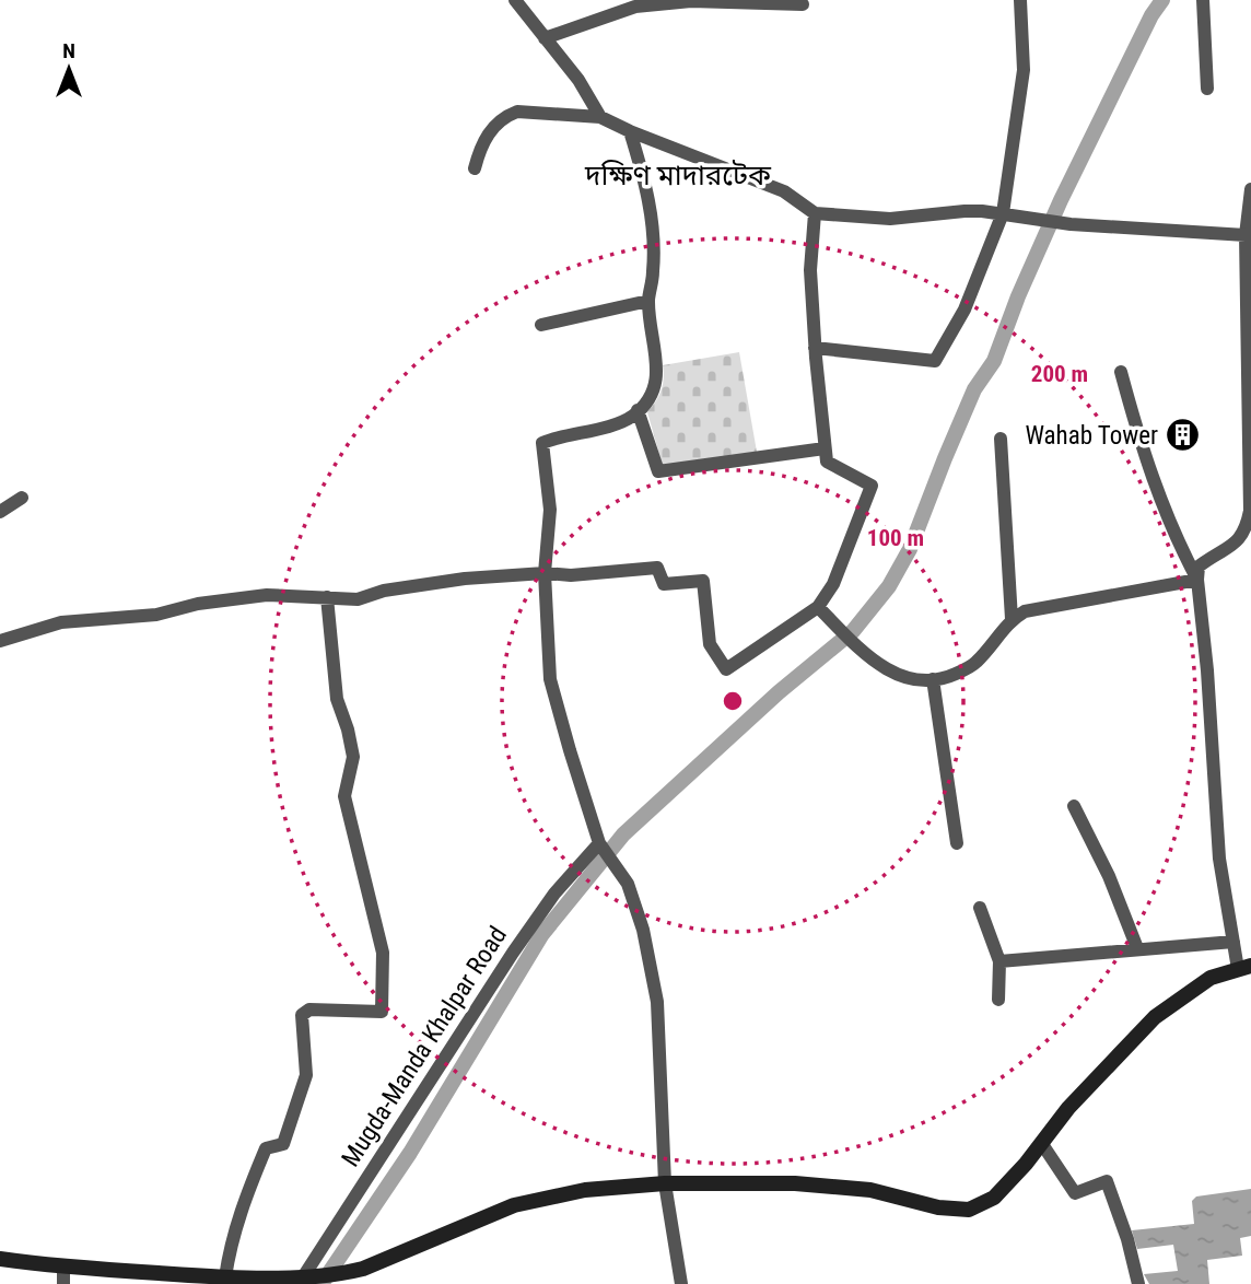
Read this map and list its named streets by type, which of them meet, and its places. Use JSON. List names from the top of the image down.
{
  "streets": {
    "street": ["Mugda-Manda Khalpar Road"]
  },
  "districts": ["দক্ষিণ মাদারটেক"],
  "places": {
    "building": ["Wahab Tower"]
  },
  "north": "top",
  "rings": ["200 m", "100 m"]
}
